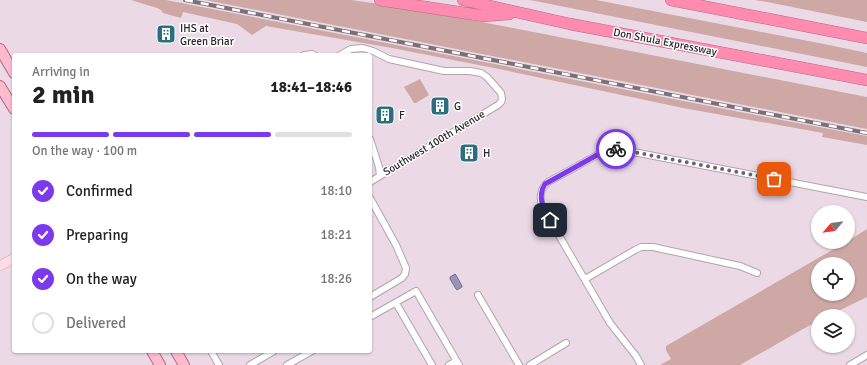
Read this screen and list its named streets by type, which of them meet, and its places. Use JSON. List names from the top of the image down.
{
  "streets": {
    "highway": ["Don Shula Expressway"],
    "street": ["Southwest 100th Avenue"]
  },
  "places": {
    "building": [
      "IHS at Green Briar",
      "G",
      "F",
      "H"
    ]
  },
  "north": "bottom left",
  "page": {
    "heading": ["2 min", "Arriving in", "18:41–18:46"],
    "bar": "On the way · 100 m",
    "list": [
      ["Confirmed", "18:10"],
      ["Preparing", "18:21"],
      ["On the way", "18:26"],
      "Delivered"
    ]
  }
}
